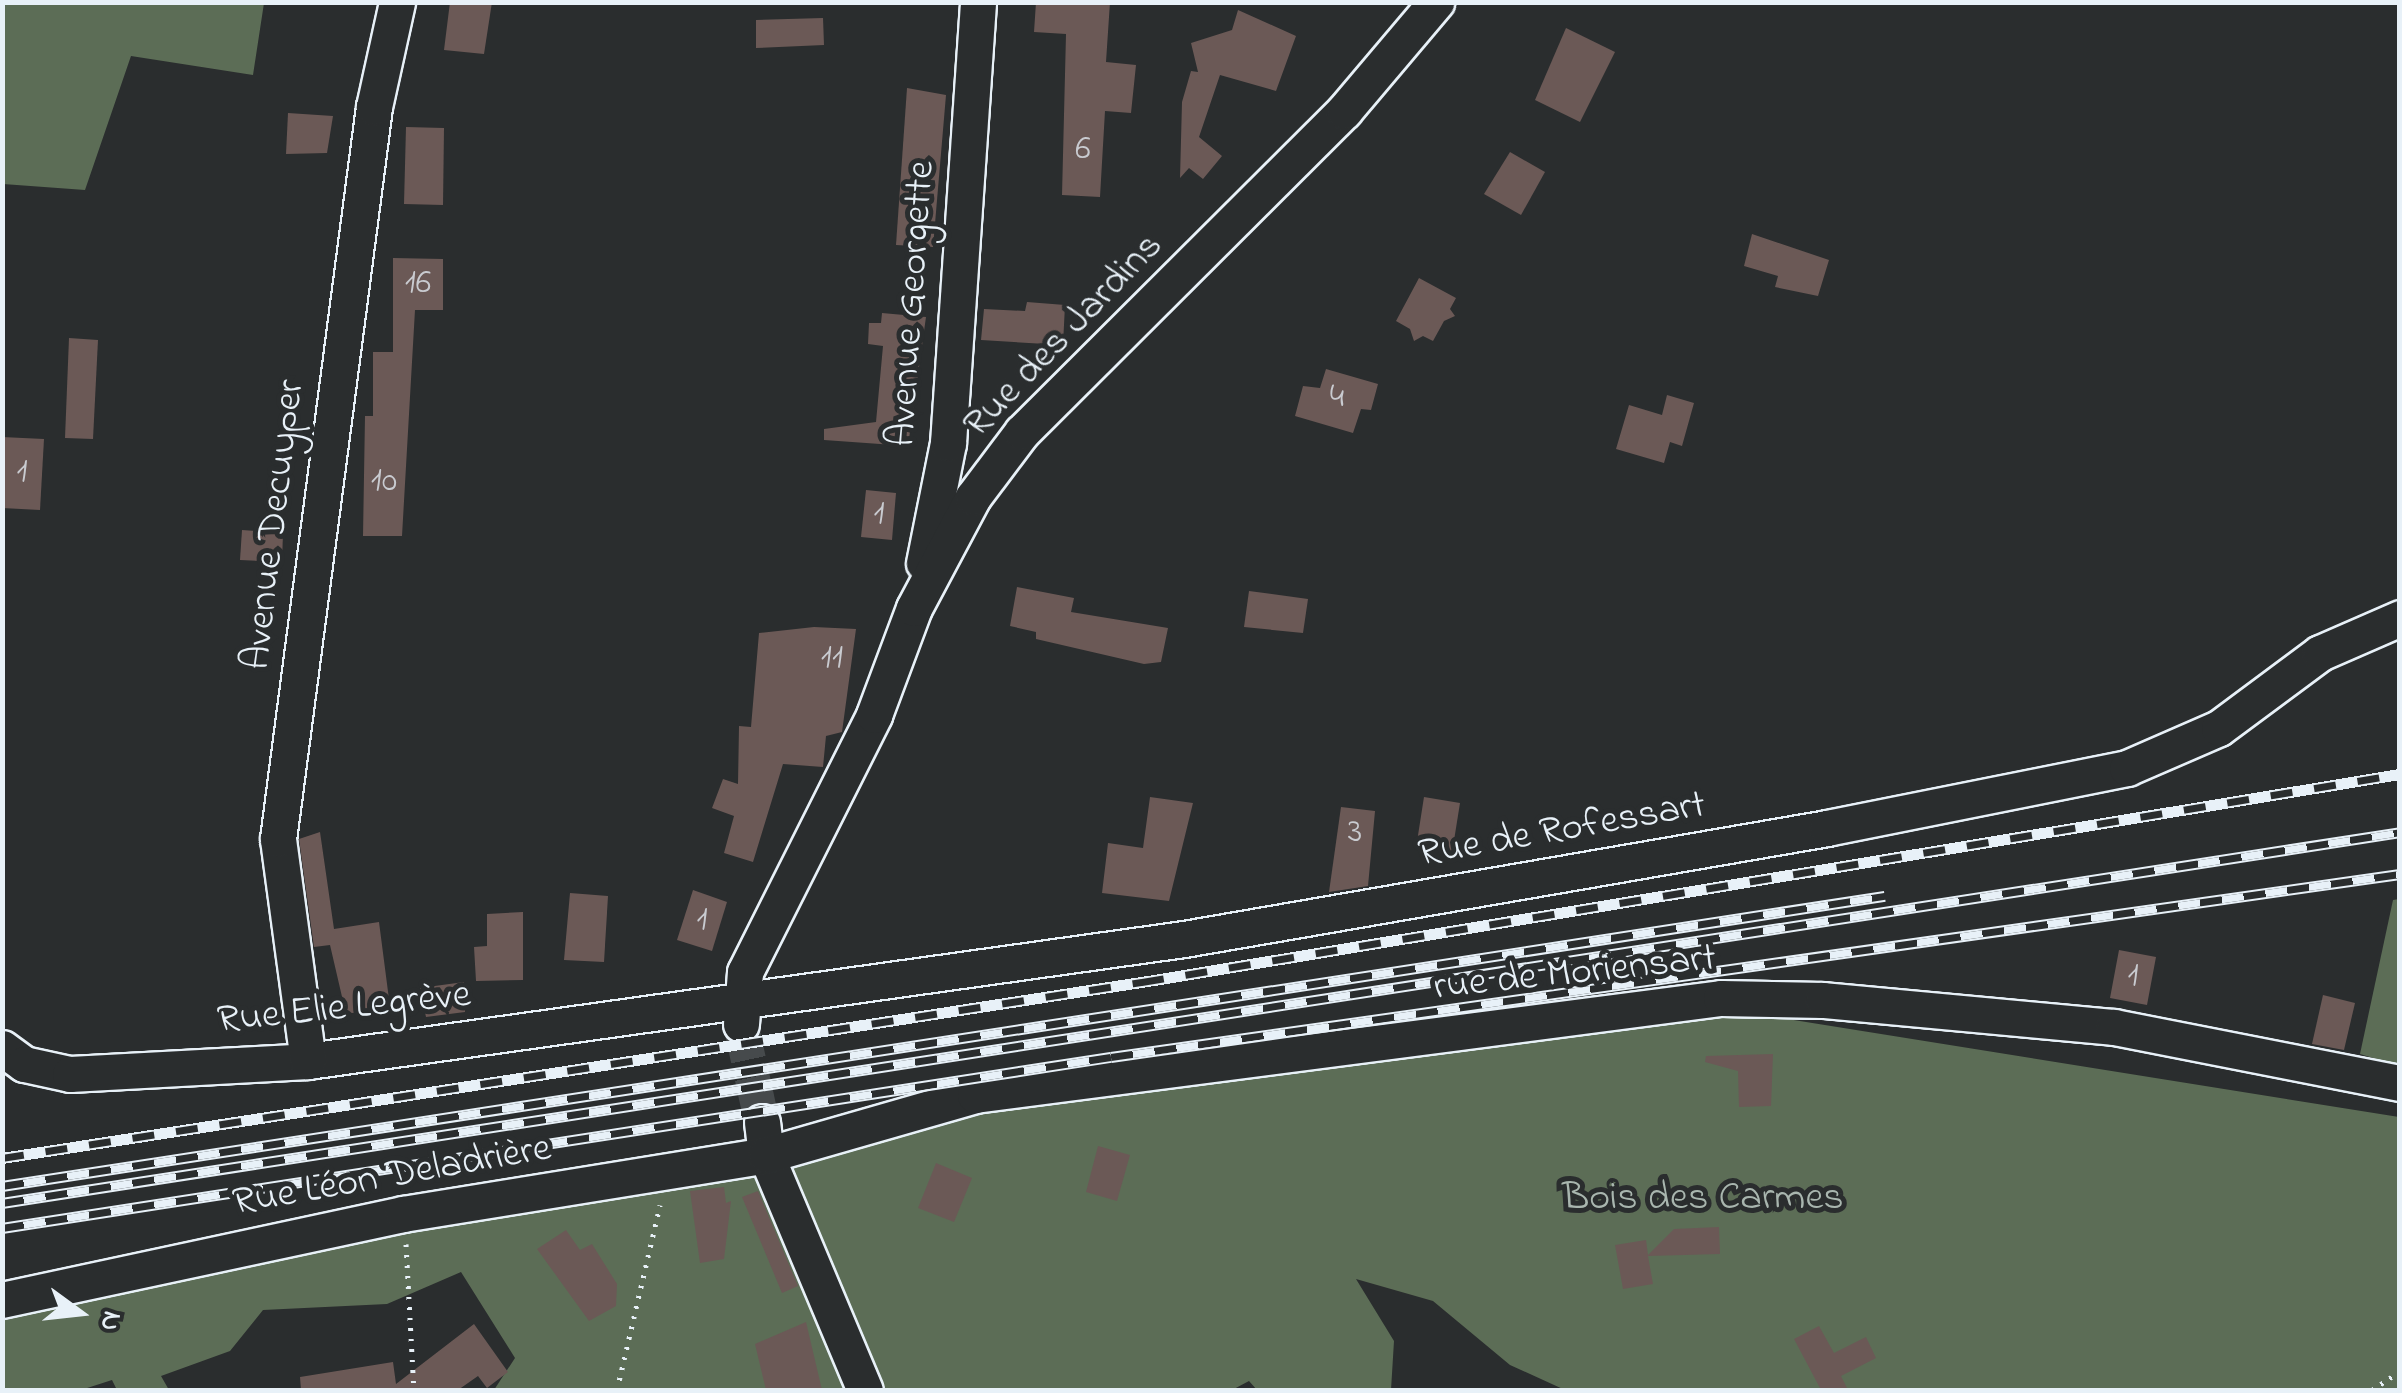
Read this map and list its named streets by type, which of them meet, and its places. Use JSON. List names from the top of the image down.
{
  "streets": {
    "street": [
      "Avenue Georgette",
      "Rue des Jardins",
      "Avenue Decuyper",
      "Rue de Rofessart",
      "rue de Moriensart",
      "Rue Elie Legrève",
      "Rue Léon Deladrière"
    ]
  },
  "crossings": [
    ["Avenue Georgette", "Rue des Jardins"],
    ["Rue des Jardins", "Rue de Rofessart"],
    ["Avenue Decuyper", "Rue Elie Legrève"],
    ["Rue de Rofessart", "Rue Elie Legrève"],
    ["rue de Moriensart", "Rue Léon Deladrière"]
  ],
  "parks": ["Bois des Carmes"],
  "house_numbers": [
    "6",
    "16",
    "4",
    "1",
    "10",
    "1",
    "11",
    "3",
    "1",
    "1"
  ],
  "north": "right"
}
